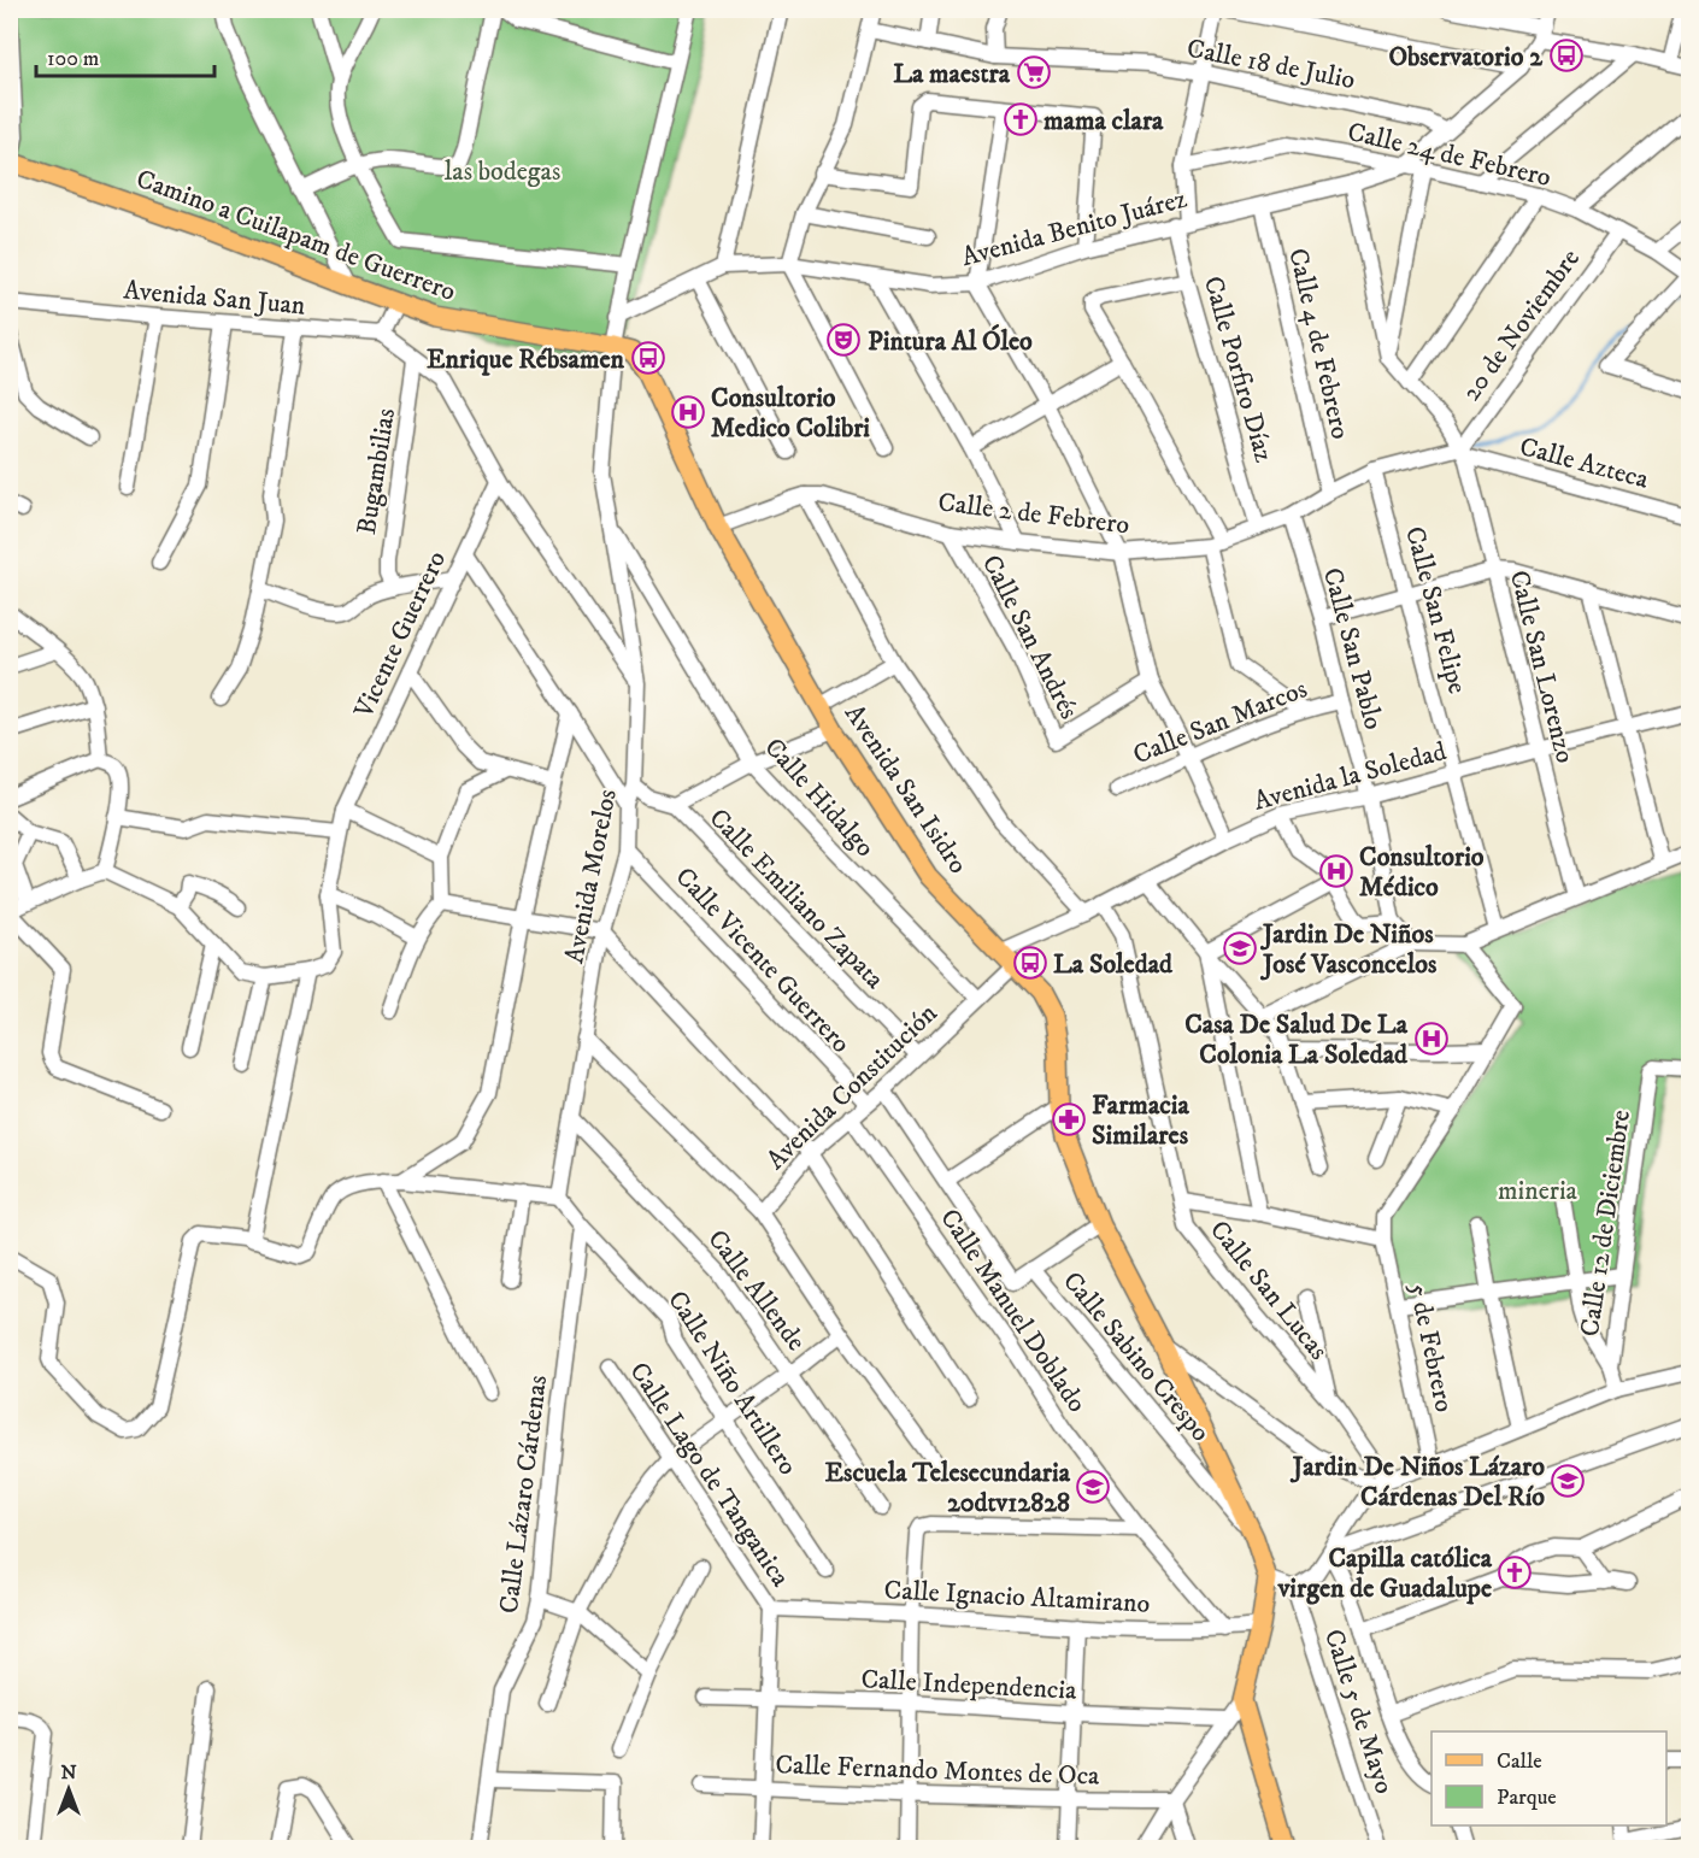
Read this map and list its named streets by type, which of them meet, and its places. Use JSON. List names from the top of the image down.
{
  "streets": {
    "main road": ["Camino a Cuilapam de Guerrero", "Avenida San Isidro"],
    "street": [
      "Calle 18 de Julio",
      "Calle 24 de Febrero",
      "Avenida Benito Juárez",
      "Avenida San Juan",
      "20 de Noviembre",
      "Calle 4 de Febrero",
      "Calle Porfiro Díaz",
      "Calle Azteca",
      "Bugambilias",
      "Calle 2 de Febrero",
      "Calle San Felipe",
      "Vicente Guerrero",
      "Calle San Andrés",
      "Calle San Pablo",
      "Calle San Lorenzo",
      "Calle San Marcos",
      "Avenida la Soledad",
      "Calle Hidalgo",
      "Avenida Morelos",
      "Calle Emiliano Zapata",
      "Calle Vicente Guerrero",
      "Avenida Constitución",
      "Calle 12 de Diciembre",
      "Calle Allende",
      "Calle San Lucas",
      "Calle Manuel Doblado",
      "5 de Febrero",
      "Calle Sabino Crespo",
      "Calle Niño Artillero",
      "Calle Lago de Tanganica",
      "Calle Lázaro Cárdenas",
      "Calle Ignacio Altamirano",
      "Calle Independencia",
      "Calle 5 de Mayo",
      "Calle Fernando Montes de Oca"
    ]
  },
  "crossings": [
    ["Calle 18 de Julio", "Avenida Benito Juárez"],
    ["Calle 18 de Julio", "Calle Porfiro Díaz"],
    ["Calle 24 de Febrero", "Avenida Benito Juárez"],
    ["Calle 24 de Febrero", "20 de Noviembre"],
    ["Calle 24 de Febrero", "Calle Porfiro Díaz"],
    ["Avenida Benito Juárez", "Calle 4 de Febrero"],
    ["Avenida Benito Juárez", "Calle Porfiro Díaz"],
    ["Avenida Benito Juárez", "Avenida Morelos"],
    ["Camino a Cuilapam de Guerrero", "Avenida San Isidro"],
    ["Camino a Cuilapam de Guerrero", "Avenida Morelos"],
    ["20 de Noviembre", "Calle Azteca"],
    ["20 de Noviembre", "Calle 2 de Febrero"],
    ["20 de Noviembre", "Calle San Lorenzo"],
    ["Calle 4 de Febrero", "Calle 2 de Febrero"],
    ["Calle Porfiro Díaz", "Calle 2 de Febrero"],
    ["Calle Azteca", "Calle 2 de Febrero"],
    ["Calle Azteca", "Calle San Lorenzo"],
    ["Calle 2 de Febrero", "Calle San Felipe"],
    ["Calle 2 de Febrero", "Calle San Andrés"],
    ["Calle 2 de Febrero", "Calle San Pablo"],
    ["Calle 2 de Febrero", "Calle San Lorenzo"],
    ["Calle 2 de Febrero", "Avenida San Isidro"],
    ["Calle San Felipe", "Avenida la Soledad"],
    ["Calle San Pablo", "Calle San Marcos"],
    ["Calle San Pablo", "Avenida la Soledad"],
    ["Calle San Lorenzo", "Avenida la Soledad"],
    ["Avenida la Soledad", "Avenida San Isidro"],
    ["Avenida la Soledad", "Calle San Lucas"],
    ["Avenida San Isidro", "Avenida Morelos"],
    ["Avenida San Isidro", "Avenida Constitución"],
    ["Avenida San Isidro", "Calle Sabino Crespo"],
    ["Calle Hidalgo", "Avenida Morelos"],
    ["Calle Hidalgo", "Avenida Constitución"],
    ["Avenida Morelos", "Calle Emiliano Zapata"],
    ["Avenida Morelos", "Calle Vicente Guerrero"],
    ["Avenida Morelos", "Calle Allende"],
    ["Avenida Morelos", "Calle Niño Artillero"],
    ["Calle Emiliano Zapata", "Avenida Constitución"],
    ["Calle Vicente Guerrero", "Avenida Constitución"],
    ["Avenida Constitución", "Calle Manuel Doblado"],
    ["Avenida Constitución", "Calle Sabino Crespo"],
    ["Calle Manuel Doblado", "Calle Ignacio Altamirano"],
    ["Calle Niño Artillero", "Calle Lázaro Cárdenas"],
    ["Calle Lago de Tanganica", "Calle Ignacio Altamirano"]
  ],
  "parks": ["las bodegas", "mineria"],
  "places": {
    "bus stop": ["Observatorio 2", "Enrique Rébsamen", "La Soledad"],
    "supermarket": ["La maestra"],
    "church": ["mama clara", "Capilla católica virgen de Guadalupe"],
    "theatre": ["Pintura Al Óleo"],
    "hospital": ["Consultorio Medico Colibri", "Consultorio Médico", "Casa De Salud De La Colonia La Soledad"],
    "school or university": ["Jardin De Niños José Vasconcelos", "Jardin De Niños Lázaro Cárdenas Del Río", "Escuela Telesecundaria 20dtv12828"],
    "pharmacy": ["Farmacia Similares"]
  },
  "legend": ["Calle", "Parque"],
  "scale_bar": "100 m",
  "north": "top"
}
